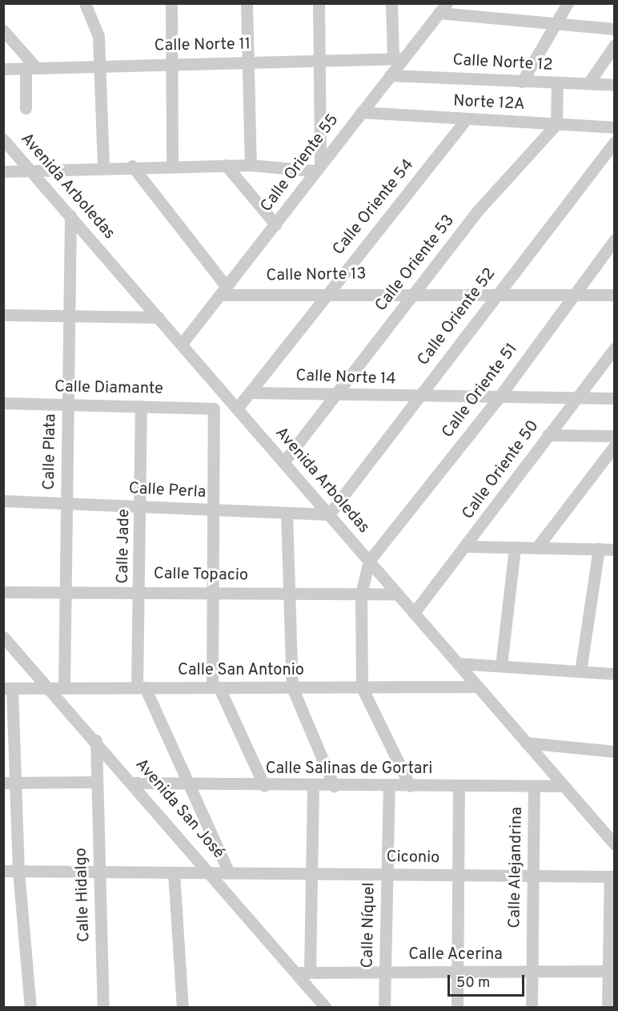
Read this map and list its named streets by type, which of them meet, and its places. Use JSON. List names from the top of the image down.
{
  "streets": {
    "street": [
      "Calle Norte 11",
      "Calle Norte 12",
      "Norte 12A",
      "Calle Oriente 55",
      "Avenida Arboledas",
      "Calle Oriente 54",
      "Calle Oriente 53",
      "Calle Norte 13",
      "Calle Oriente 52",
      "Calle Norte 14",
      "Calle Diamante",
      "Calle Oriente 51",
      "Calle Plata",
      "Calle Oriente 50",
      "Calle Perla",
      "Calle Jade",
      "Calle Topacio",
      "Calle San Antonio",
      "Calle Salinas de Gortari",
      "Avenida San José",
      "Ciconio",
      "Calle Alejandrina",
      "Calle Hidalgo",
      "Calle Níquel",
      "Calle Acerina"
    ]
  },
  "crossings": [
    ["Calle Norte 11", "Calle Oriente 55"],
    ["Calle Norte 12", "Calle Oriente 55"],
    ["Norte 12A", "Calle Oriente 55"],
    ["Norte 12A", "Calle Oriente 54"],
    ["Norte 12A", "Calle Oriente 53"],
    ["Calle Oriente 55", "Avenida Arboledas"],
    ["Calle Oriente 55", "Calle Norte 13"],
    ["Avenida Arboledas", "Calle Oriente 54"],
    ["Avenida Arboledas", "Calle Oriente 53"],
    ["Avenida Arboledas", "Calle Oriente 52"],
    ["Avenida Arboledas", "Calle Oriente 51"],
    ["Avenida Arboledas", "Calle Plata"],
    ["Avenida Arboledas", "Calle Oriente 50"],
    ["Avenida Arboledas", "Calle Perla"],
    ["Avenida Arboledas", "Calle Topacio"],
    ["Avenida Arboledas", "Calle San Antonio"],
    ["Avenida Arboledas", "Calle Salinas de Gortari"],
    ["Calle Oriente 54", "Calle Norte 13"],
    ["Calle Oriente 54", "Calle Norte 14"],
    ["Calle Oriente 53", "Calle Norte 13"],
    ["Calle Oriente 53", "Calle Norte 14"],
    ["Calle Norte 13", "Calle Oriente 52"],
    ["Calle Norte 13", "Calle Oriente 51"],
    ["Calle Oriente 52", "Calle Norte 14"],
    ["Calle Oriente 52", "Calle Perla"],
    ["Calle Norte 14", "Calle Oriente 51"],
    ["Calle Norte 14", "Calle Oriente 50"],
    ["Calle Diamante", "Calle Plata"],
    ["Calle Diamante", "Calle Jade"],
    ["Calle Plata", "Calle Perla"],
    ["Calle Plata", "Calle Topacio"],
    ["Calle Plata", "Calle San Antonio"],
    ["Calle Perla", "Calle Jade"],
    ["Calle Jade", "Calle Topacio"],
    ["Calle Jade", "Calle San Antonio"],
    ["Calle Jade", "Calle Salinas de Gortari"],
    ["Calle Jade", "Ciconio"],
    ["Calle San Antonio", "Avenida San José"],
    ["Calle Salinas de Gortari", "Avenida San José"],
    ["Calle Salinas de Gortari", "Calle Alejandrina"],
    ["Calle Salinas de Gortari", "Calle Níquel"],
    ["Avenida San José", "Ciconio"],
    ["Avenida San José", "Calle Hidalgo"],
    ["Avenida San José", "Calle Acerina"],
    ["Ciconio", "Calle Alejandrina"],
    ["Ciconio", "Calle Hidalgo"],
    ["Ciconio", "Calle Níquel"],
    ["Calle Alejandrina", "Calle Acerina"],
    ["Calle Níquel", "Calle Acerina"]
  ],
  "scale_bar": "50 m"
}
